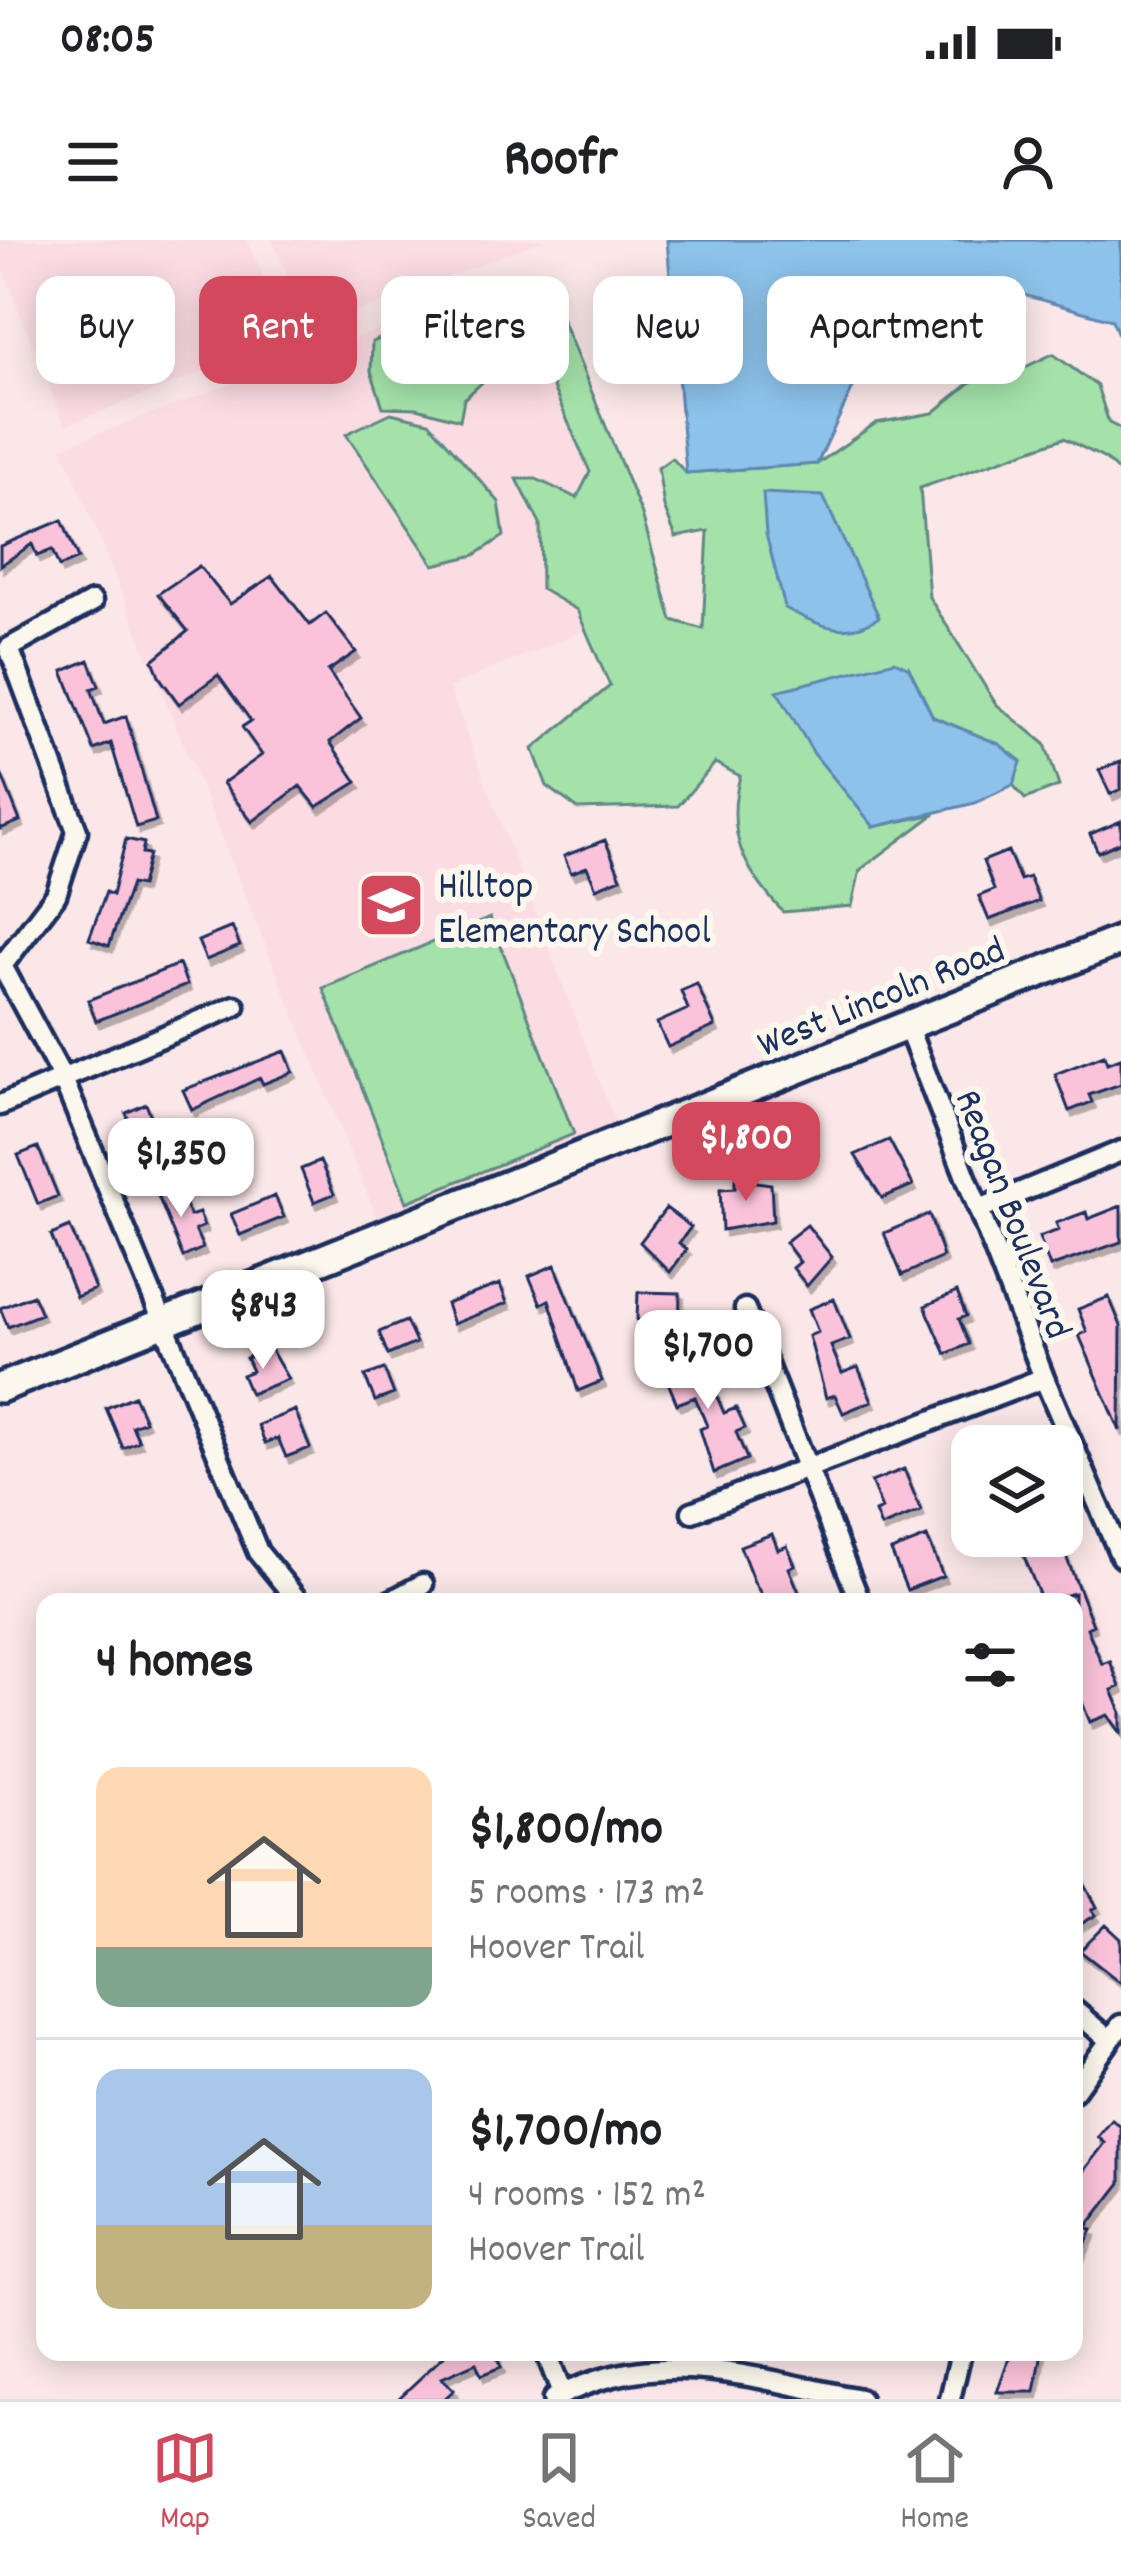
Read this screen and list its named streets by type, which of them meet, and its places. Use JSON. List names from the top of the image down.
{
  "streets": {
    "street": ["West Lincoln Road", "Reagan Boulevard"]
  },
  "crossings": [
    ["West Lincoln Road", "Reagan Boulevard"]
  ],
  "places": {
    "school or university": ["Hilltop Elementary School"]
  },
  "page": {
    "status": "08:05",
    "header": "Roofr",
    "chip": [
      "Buy",
      "Rent",
      "Filters",
      "New",
      "Apartment"
    ],
    "price": [
      "$1,800",
      "$1,350",
      "$843",
      "$1,700"
    ],
    "heading": "4 homes",
    "list": [
      {
        "name": "$1,800/mo",
        "note": "5 rooms · 173 m² · Hoover Trail"
      },
      {
        "name": "$1,700/mo",
        "note": "4 rooms · 152 m² · Hoover Trail"
      }
    ],
    "tabs": ["Map", "Saved", "Home"]
  }
}
